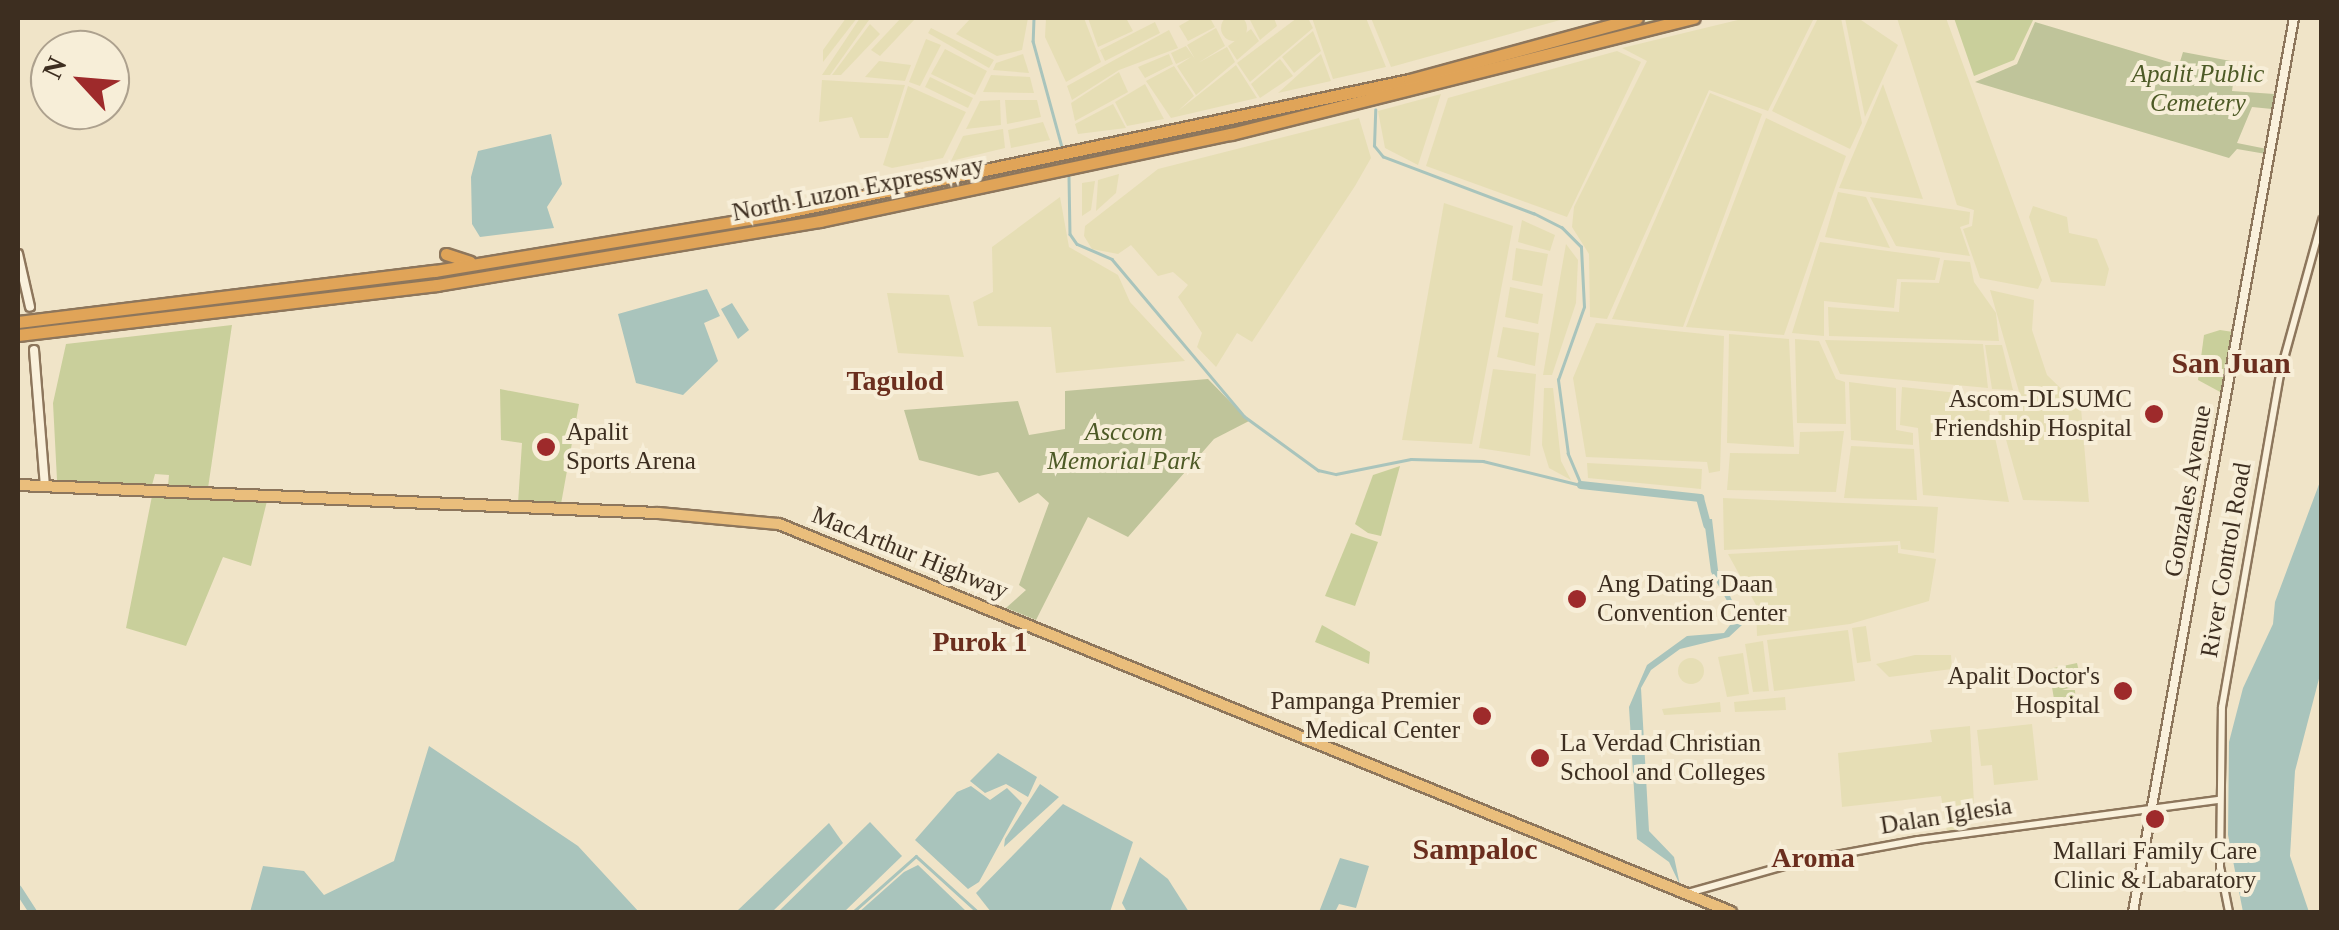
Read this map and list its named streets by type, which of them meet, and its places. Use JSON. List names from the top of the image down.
{
  "streets": {
    "highway": ["North Luzon Expressway", "MacArthur Highway"],
    "main road": ["Gonzales Avenue"],
    "street": ["River Control Road", "Dalan Iglesia"]
  },
  "crossings": [
    ["Gonzales Avenue", "Dalan Iglesia"],
    ["MacArthur Highway", "Dalan Iglesia"],
    ["River Control Road", "Dalan Iglesia"]
  ],
  "districts": [
    "San Juan",
    "Tagulod",
    "Purok 1",
    "Sampaloc",
    "Aroma"
  ],
  "parks": ["Apalit Public Cemetery", "Asccom Memorial Park"],
  "places": [
    "Ascom-DLSUMC Friendship Hospital",
    "Apalit Sports Arena",
    "Ang Dating Daan Convention Center",
    "Apalit Doctor's Hospital",
    "Pampanga Premier Medical Center",
    "La Verdad Christian School and Colleges",
    "Mallari Family Care Clinic & Labaratory"
  ],
  "north": "top left"
}
